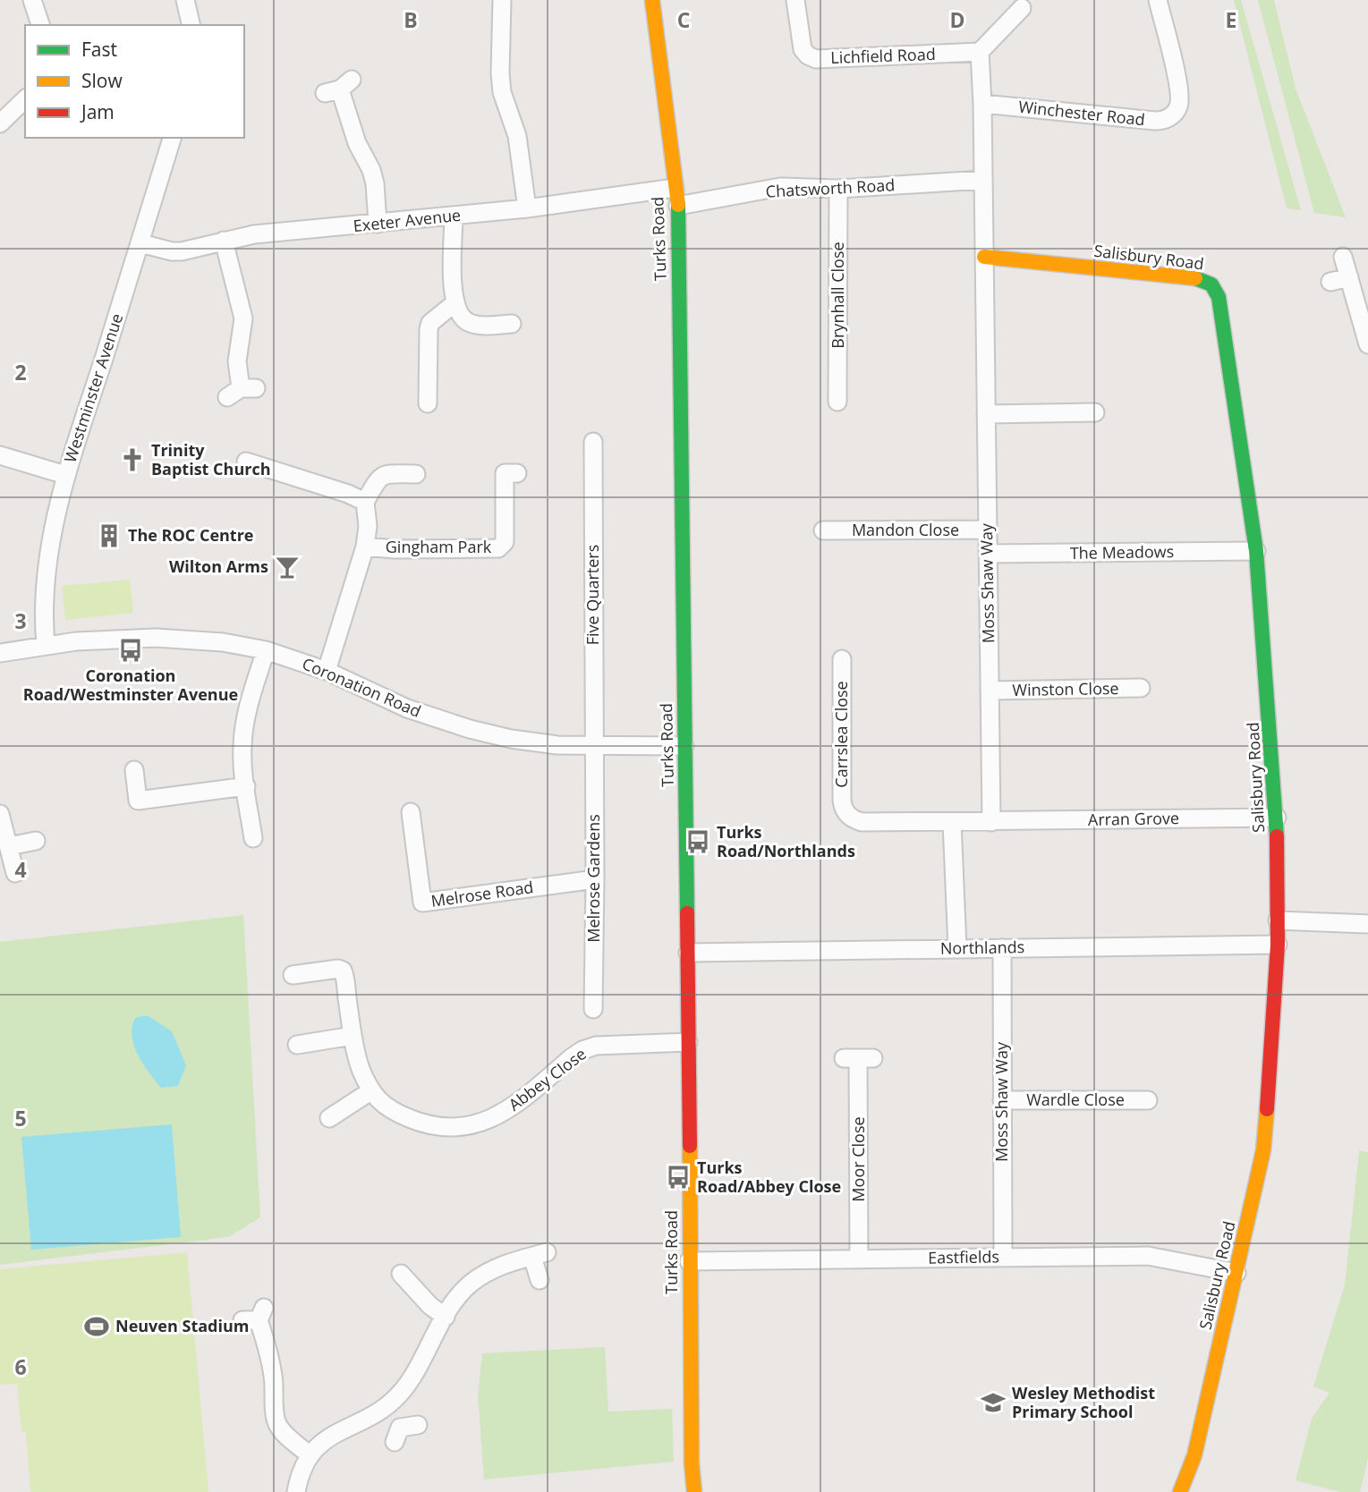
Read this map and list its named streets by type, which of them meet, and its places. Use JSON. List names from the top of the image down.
{
  "streets": {
    "street": [
      "Lichfield Road",
      "Winchester Road",
      "Chatsworth Road",
      "Exeter Avenue",
      "Turks Road",
      "Salisbury Road",
      "Brynhall Close",
      "Westminster Avenue",
      "Mandon Close",
      "Gingham Park",
      "The Meadows",
      "Moss Shaw Way",
      "Five Quarters",
      "Coronation Road",
      "Winston Close",
      "Carrslea Close",
      "Arran Grove",
      "Melrose Gardens",
      "Melrose Road",
      "Northlands",
      "Abbey Close",
      "Wardle Close",
      "Moor Close",
      "Eastfields"
    ]
  },
  "crossings": [
    ["Lichfield Road", "Moss Shaw Way"],
    ["Winchester Road", "Moss Shaw Way"],
    ["Chatsworth Road", "Turks Road"],
    ["Chatsworth Road", "Brynhall Close"],
    ["Chatsworth Road", "Moss Shaw Way"],
    ["Exeter Avenue", "Turks Road"],
    ["Exeter Avenue", "Westminster Avenue"],
    ["Turks Road", "Coronation Road"],
    ["Turks Road", "Northlands"],
    ["Turks Road", "Abbey Close"],
    ["Turks Road", "Eastfields"],
    ["Salisbury Road", "The Meadows"],
    ["Salisbury Road", "Moss Shaw Way"],
    ["Salisbury Road", "Arran Grove"],
    ["Salisbury Road", "Northlands"],
    ["Salisbury Road", "Eastfields"],
    ["Westminster Avenue", "Coronation Road"],
    ["Mandon Close", "Moss Shaw Way"],
    ["Gingham Park", "Coronation Road"],
    ["The Meadows", "Moss Shaw Way"],
    ["Moss Shaw Way", "Winston Close"],
    ["Moss Shaw Way", "Arran Grove"],
    ["Moss Shaw Way", "Northlands"],
    ["Moss Shaw Way", "Wardle Close"],
    ["Moss Shaw Way", "Eastfields"],
    ["Five Quarters", "Coronation Road"],
    ["Five Quarters", "Melrose Gardens"],
    ["Coronation Road", "Melrose Gardens"],
    ["Melrose Gardens", "Melrose Road"],
    ["Moor Close", "Eastfields"]
  ],
  "places": {
    "church": ["Trinity Baptist Church"],
    "building": ["The ROC Centre"],
    "bar": ["Wilton Arms"],
    "bus stop": ["Coronation Road/Westminster Avenue", "Turks Road/Northlands", "Turks Road/Abbey Close"],
    "sports": ["Neuven Stadium"],
    "school or university": ["Wesley Methodist Primary School"]
  },
  "legend": ["Fast", "Slow", "Jam"],
  "grid": {
    "columns": [
      "B",
      "C",
      "D",
      "E"
    ],
    "rows": [
      "2",
      "3",
      "4",
      "5",
      "6"
    ]
  }
}
